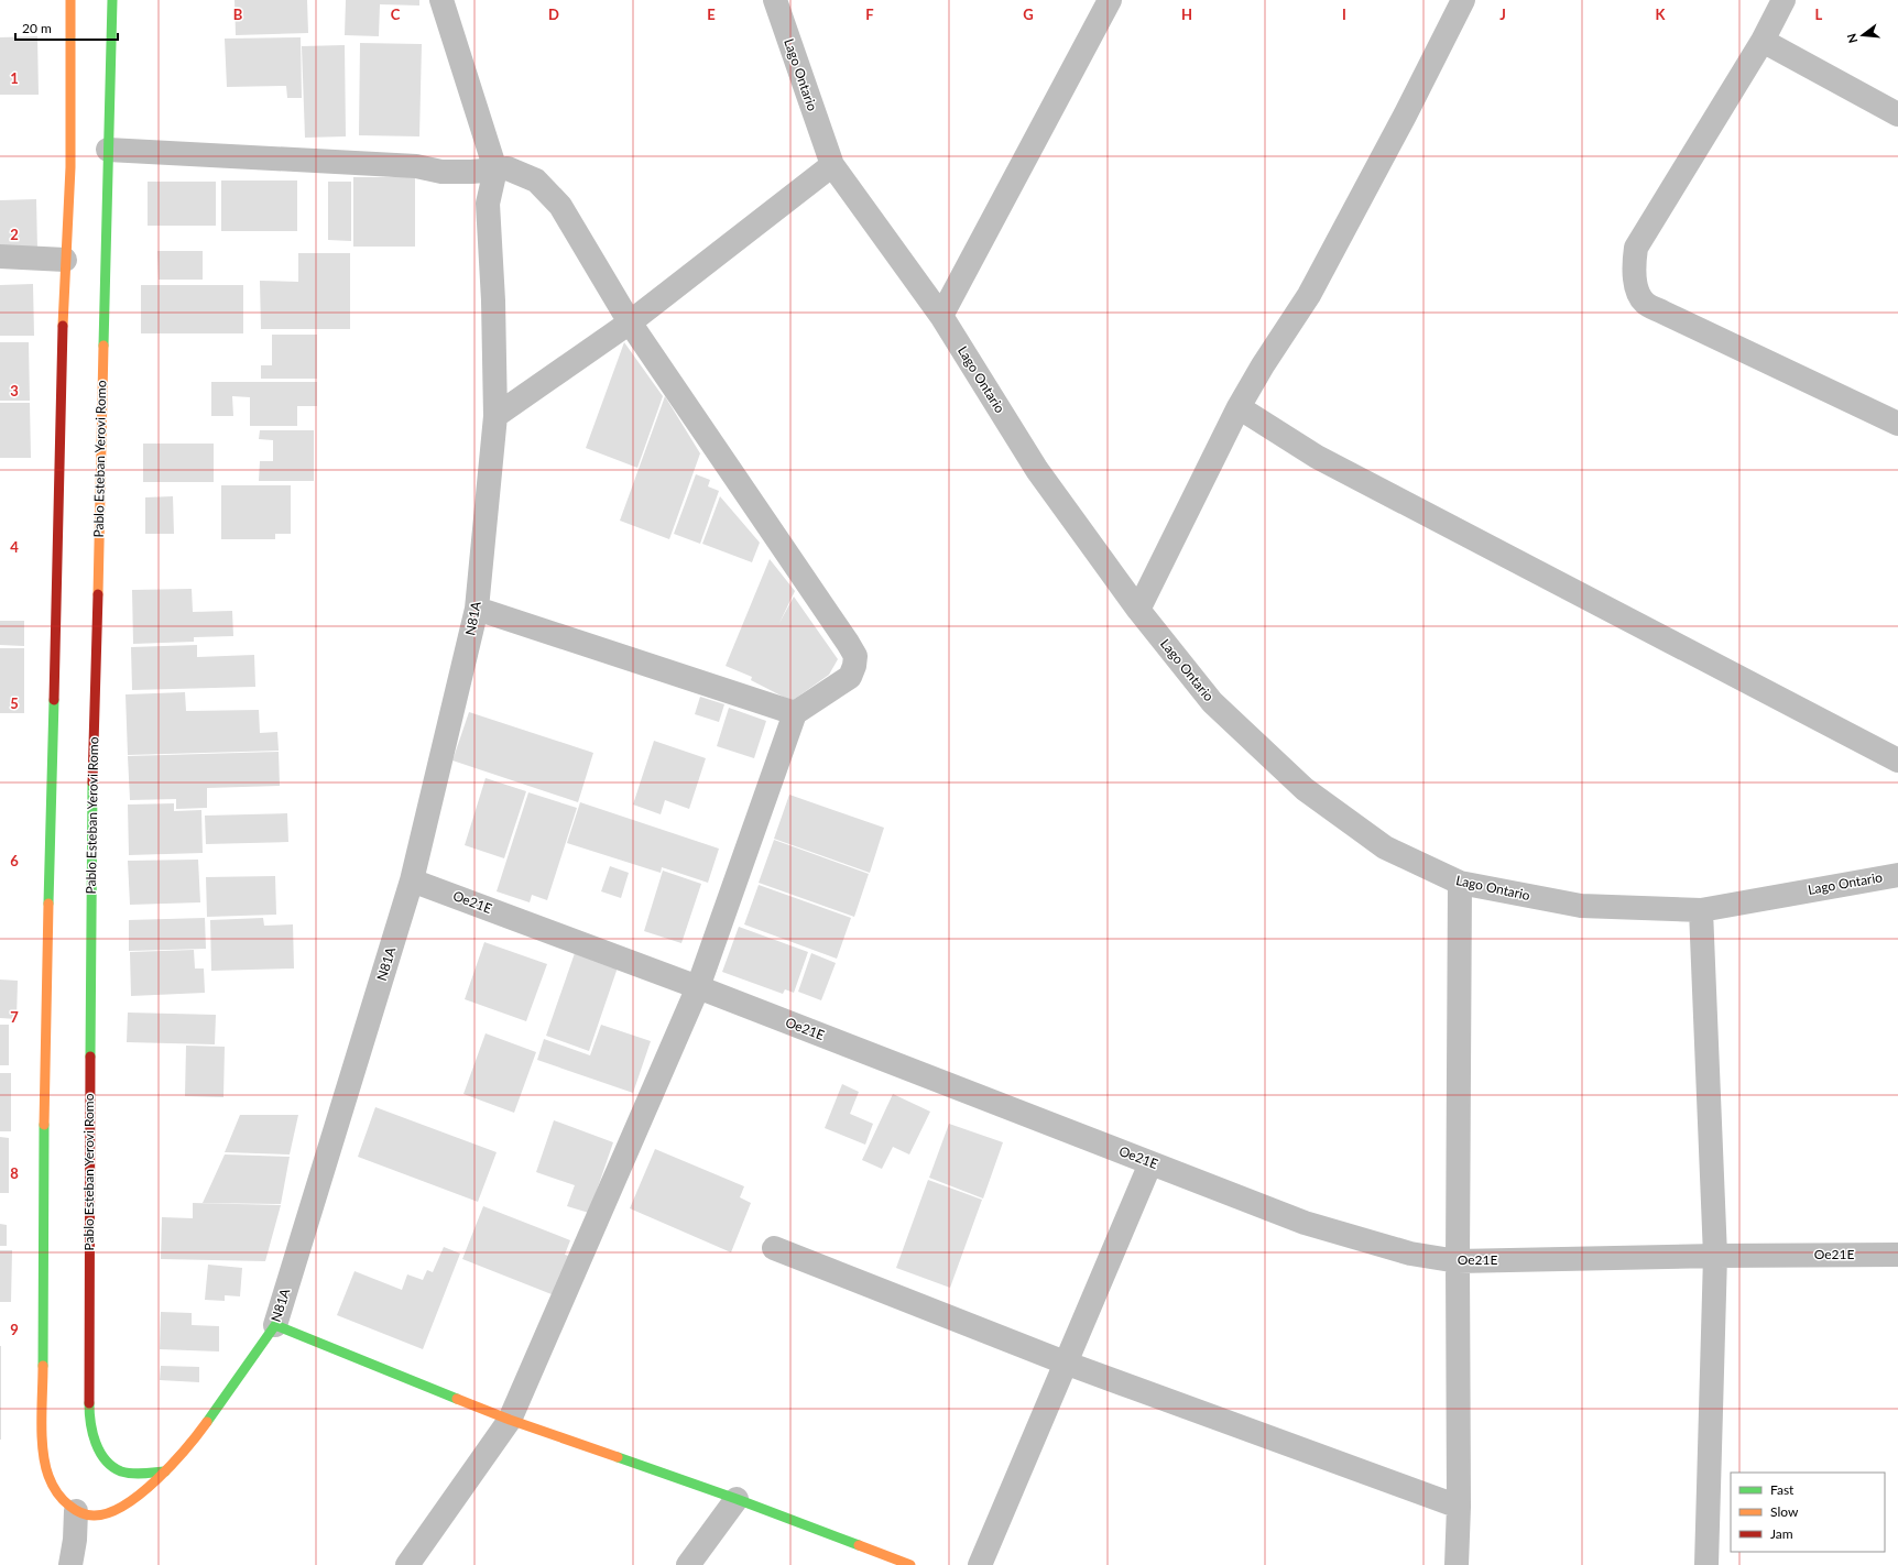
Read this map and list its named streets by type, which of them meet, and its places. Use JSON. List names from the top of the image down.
{
  "streets": {
    "street": [
      "Lago Ontario",
      "Pablo Esteban Yerovi Romo",
      "N81A",
      "Oe21E"
    ]
  },
  "crossings": [
    ["Pablo Esteban Yerovi Romo", "N81A"],
    ["N81A", "Oe21E"]
  ],
  "legend": ["Fast", "Slow", "Jam"],
  "scale_bar": "20 m",
  "north": "left",
  "grid": {
    "columns": [
      "B",
      "C",
      "D",
      "E",
      "F",
      "G",
      "H",
      "I",
      "J",
      "K",
      "L"
    ],
    "rows": [
      "1",
      "2",
      "3",
      "4",
      "5",
      "6",
      "7",
      "8",
      "9"
    ]
  }
}
